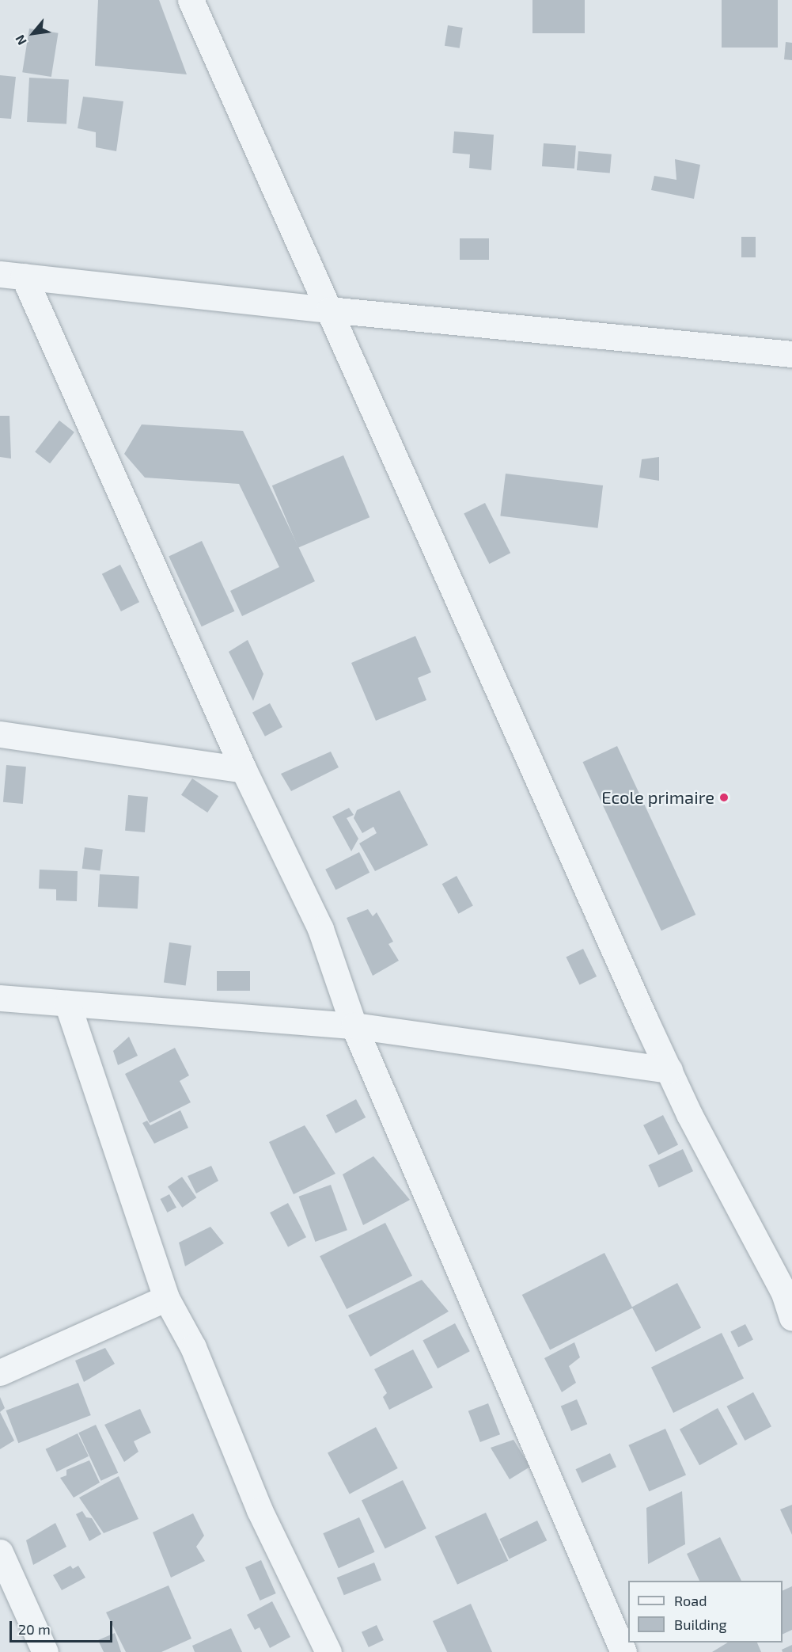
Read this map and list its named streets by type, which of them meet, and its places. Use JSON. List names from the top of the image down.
{
  "places": ["Ecole primaire"],
  "legend": ["Road", "Building"],
  "scale_bar": "20 m",
  "north": "bottom left"
}
